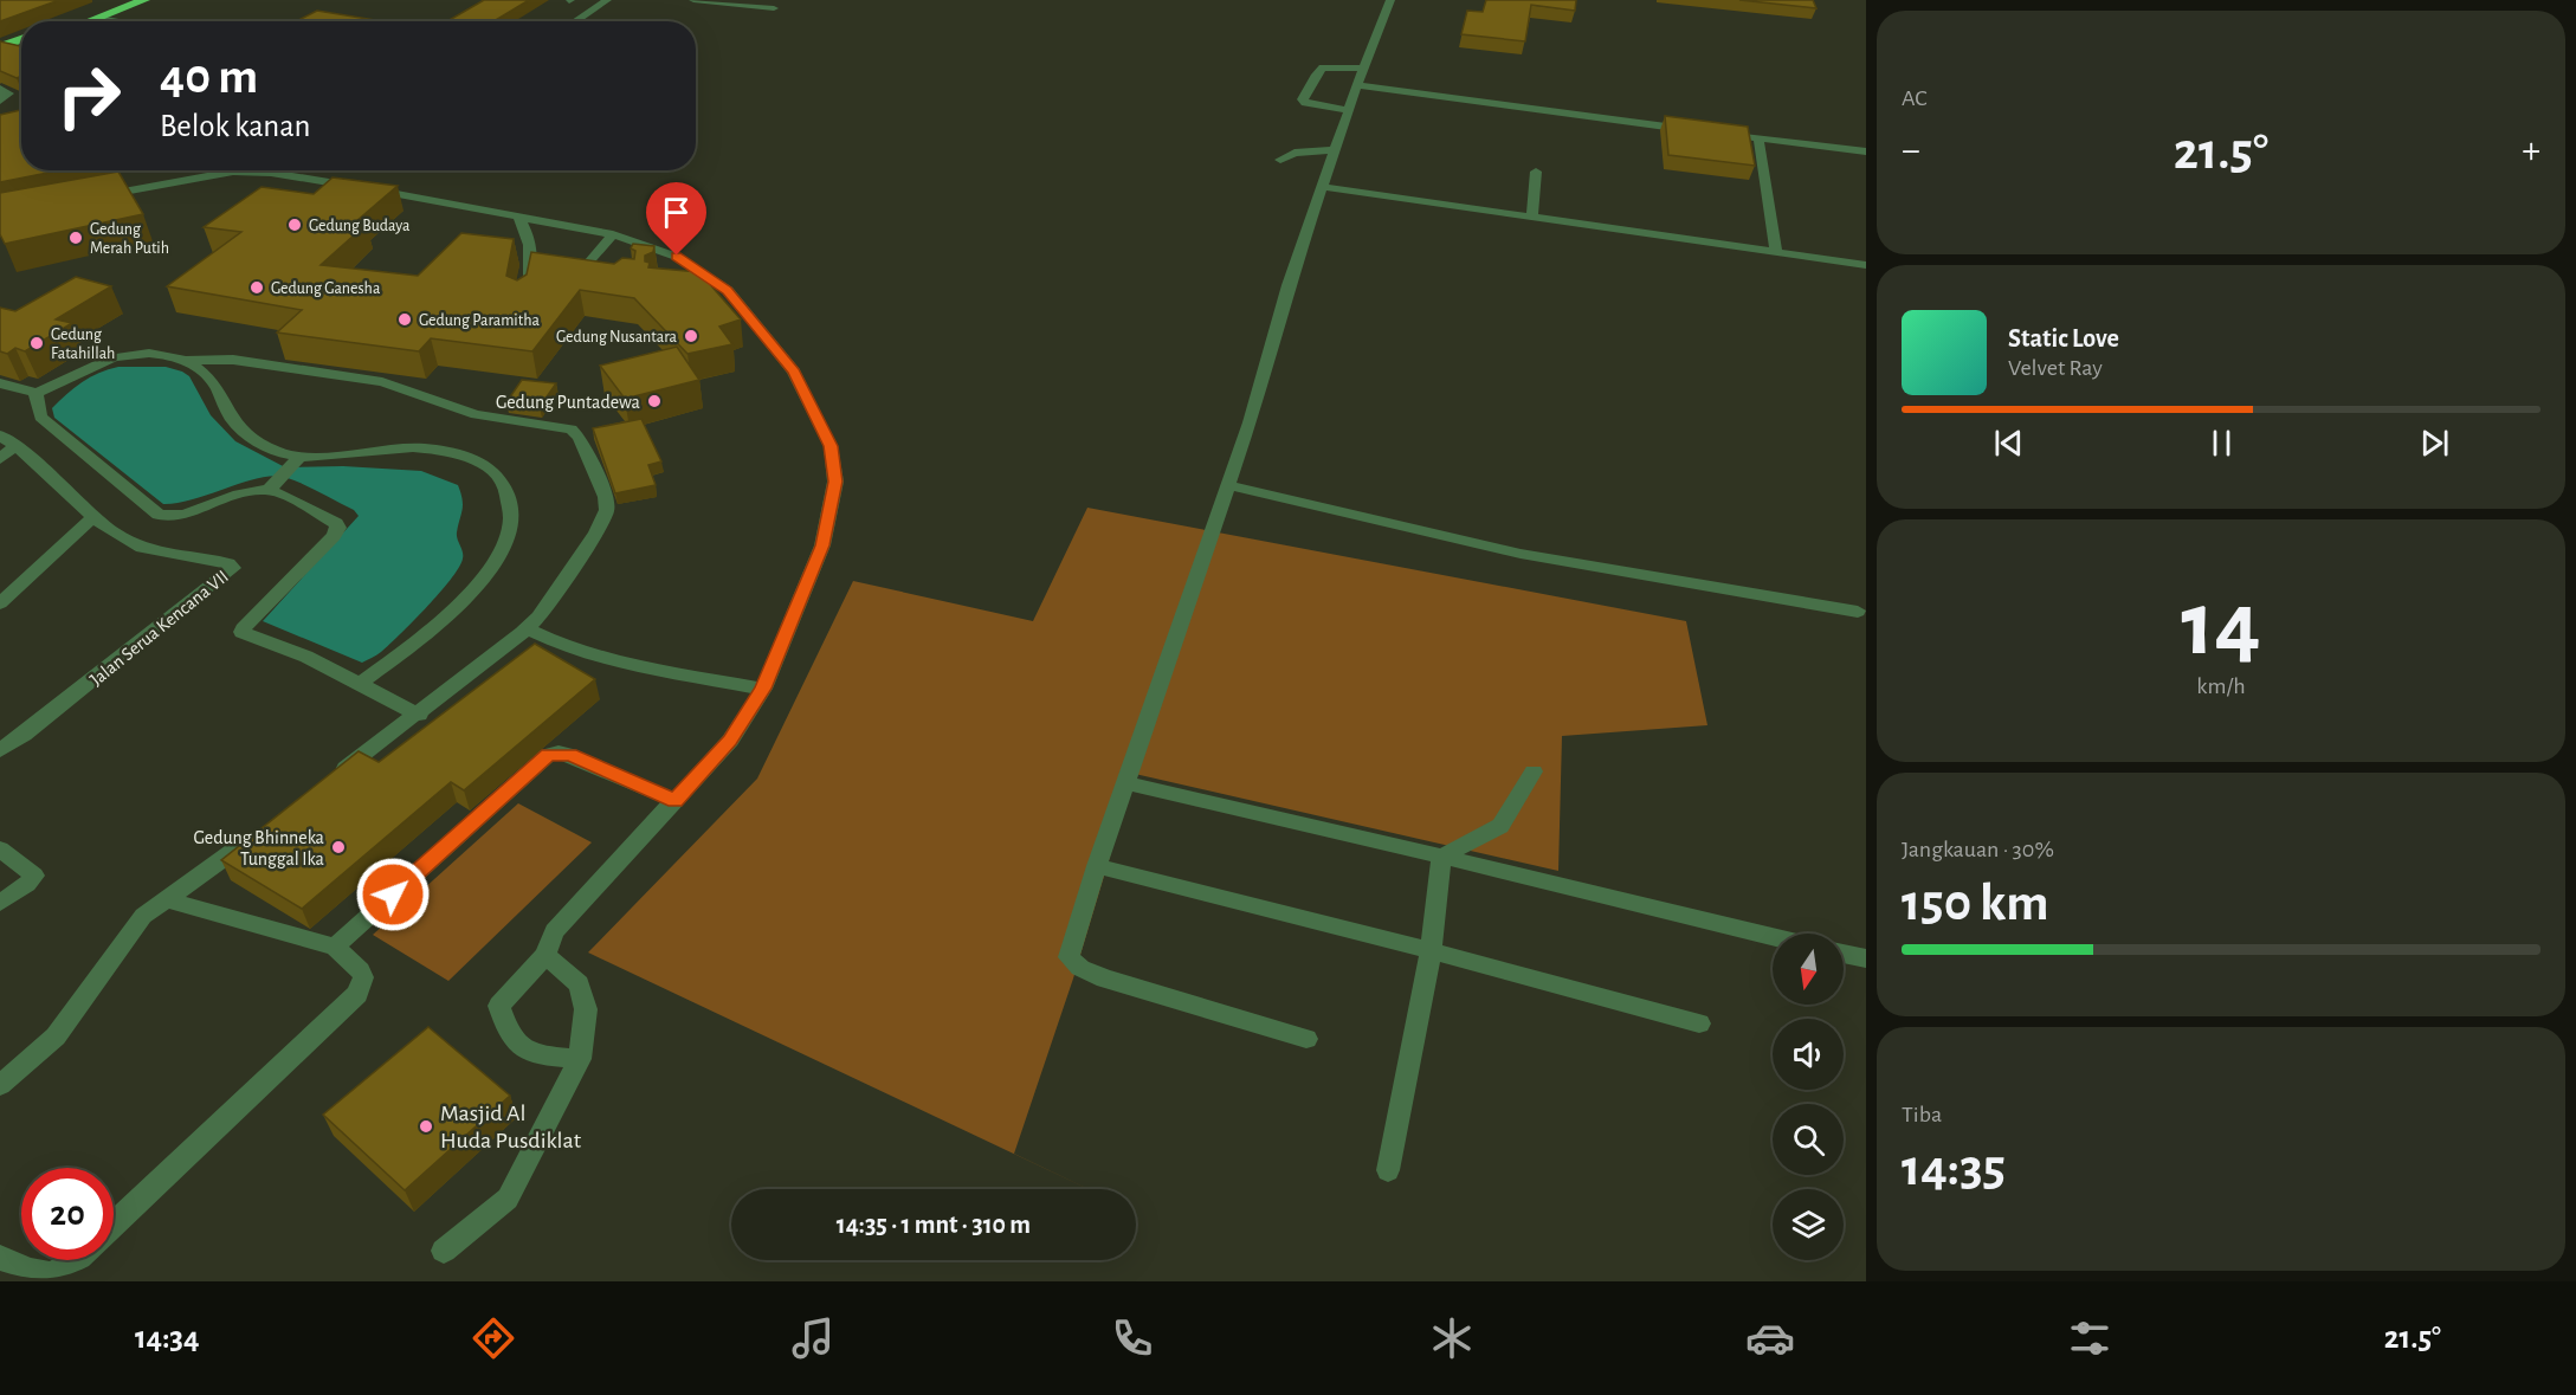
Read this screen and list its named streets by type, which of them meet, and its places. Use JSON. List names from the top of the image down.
{
  "streets": {
    "street": ["Jalan Serua Kencana VII"]
  },
  "places": [
    "Gedung Budaya",
    "Gedung Merah Putih",
    "Gedung Ganesha",
    "Gedung Paramitha",
    "Gedung Nusantara",
    "Gedung Fatahillah",
    "Gedung Puntadewa",
    "Gedung Bhinneka Tunggal Ika",
    "Masjid Al Huda Pusdiklat"
  ],
  "north": "bottom",
  "page": {
    "tile": [
      "AC",
      ["14", "km/h"],
      ["Jangkauan · 30%", "150 km"],
      ["Tiba", "14:35"]
    ],
    "turn": ["40 m", "Belok kanan"],
    "heat": ["−", "21.5°", "+"],
    "song": ["Static Love", "Velvet Ray"],
    "limit": "20",
    "trip": "14:35 · 1 mnt · 310 m",
    "tabs": ["14:34", "21.5°"]
  }
}
